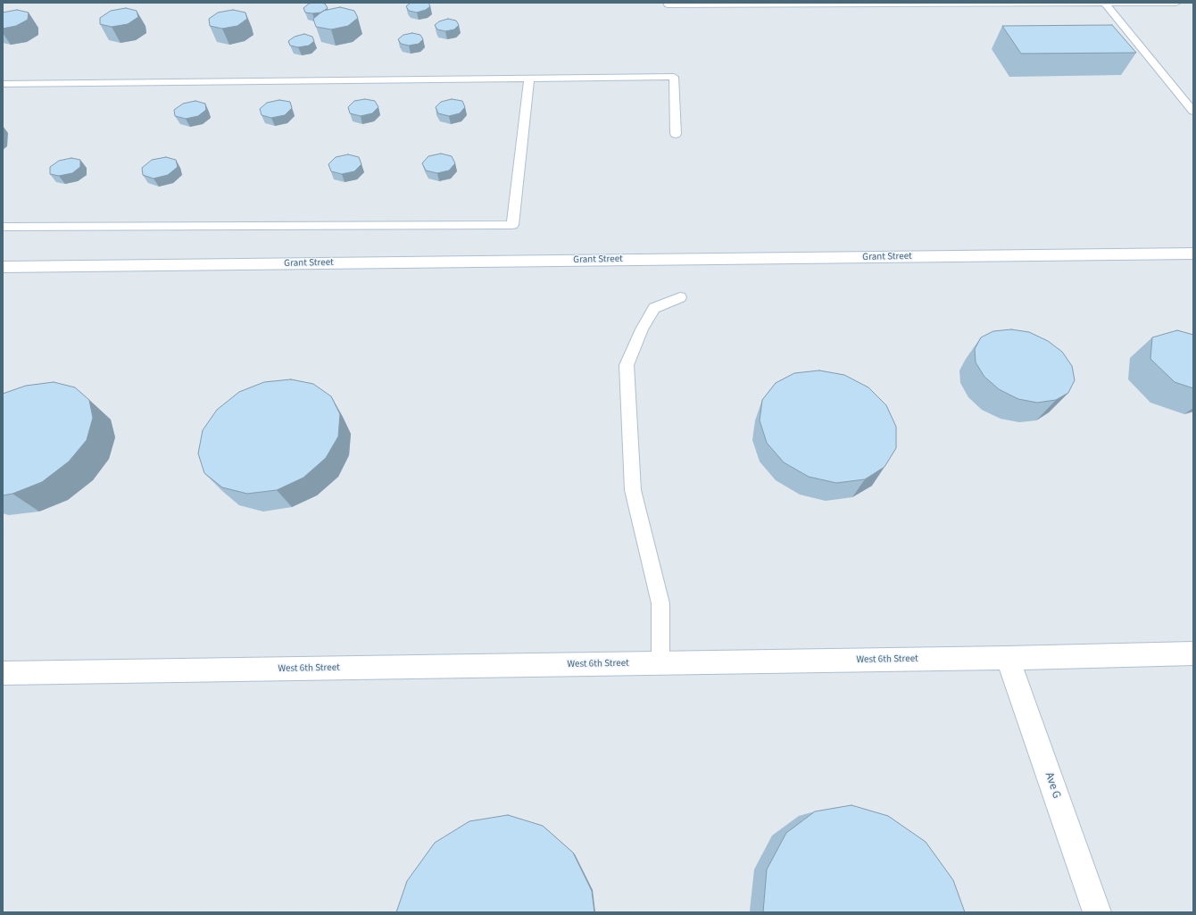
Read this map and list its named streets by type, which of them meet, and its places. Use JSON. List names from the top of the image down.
{
  "streets": {
    "street": ["Grant Street", "West 6th Street", "Ave G"]
  },
  "crossings": [
    ["West 6th Street", "Ave G"]
  ]
}
